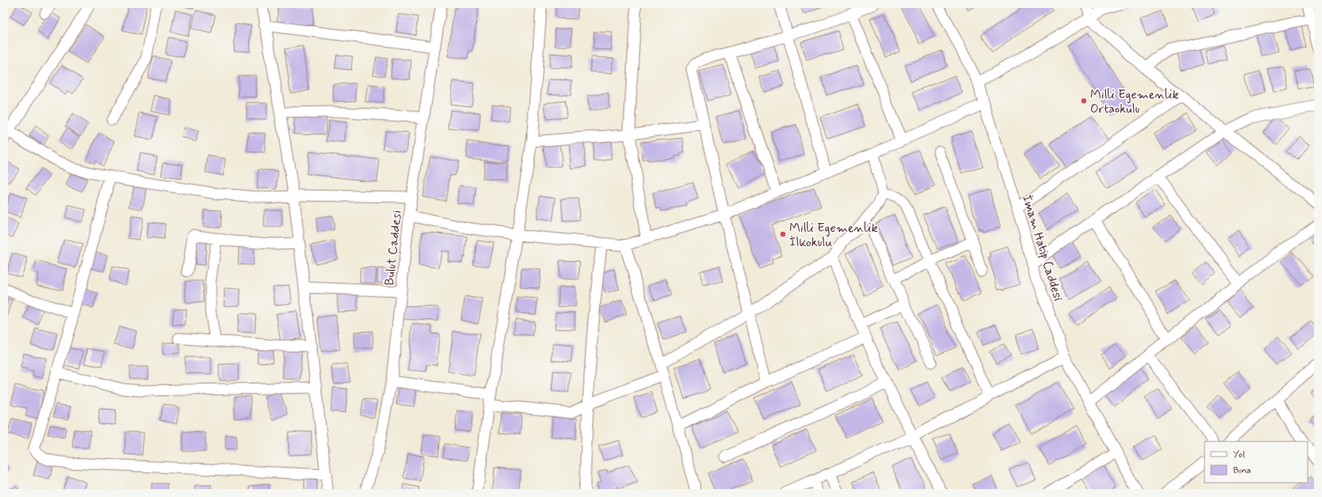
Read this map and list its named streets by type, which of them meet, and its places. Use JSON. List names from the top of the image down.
{
  "streets": {
    "street": ["Bulut Caddesi", "İmam Hatip Caddesi"]
  },
  "places": ["Milli Egemenlik Ortaokulu", "Milli Egemenlik İlkokulu"],
  "legend": ["Yol", "Bina"]
}
